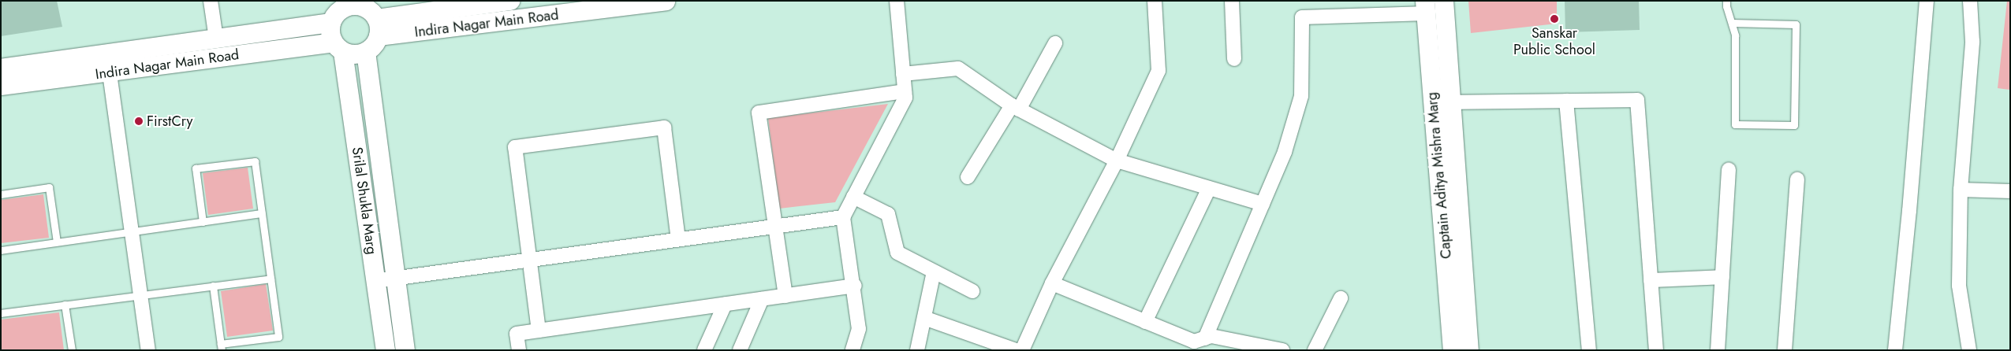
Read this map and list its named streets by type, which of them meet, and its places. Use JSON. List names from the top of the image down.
{
  "streets": {
    "street": ["Indira Nagar Main Road", "Captain Aditya Mishra Marg", "Srilal Shukla Marg"]
  },
  "crossings": [
    ["Indira Nagar Main Road", "Srilal Shukla Marg"]
  ],
  "places": ["Sanskar Public School", "FirstCry"]
}
